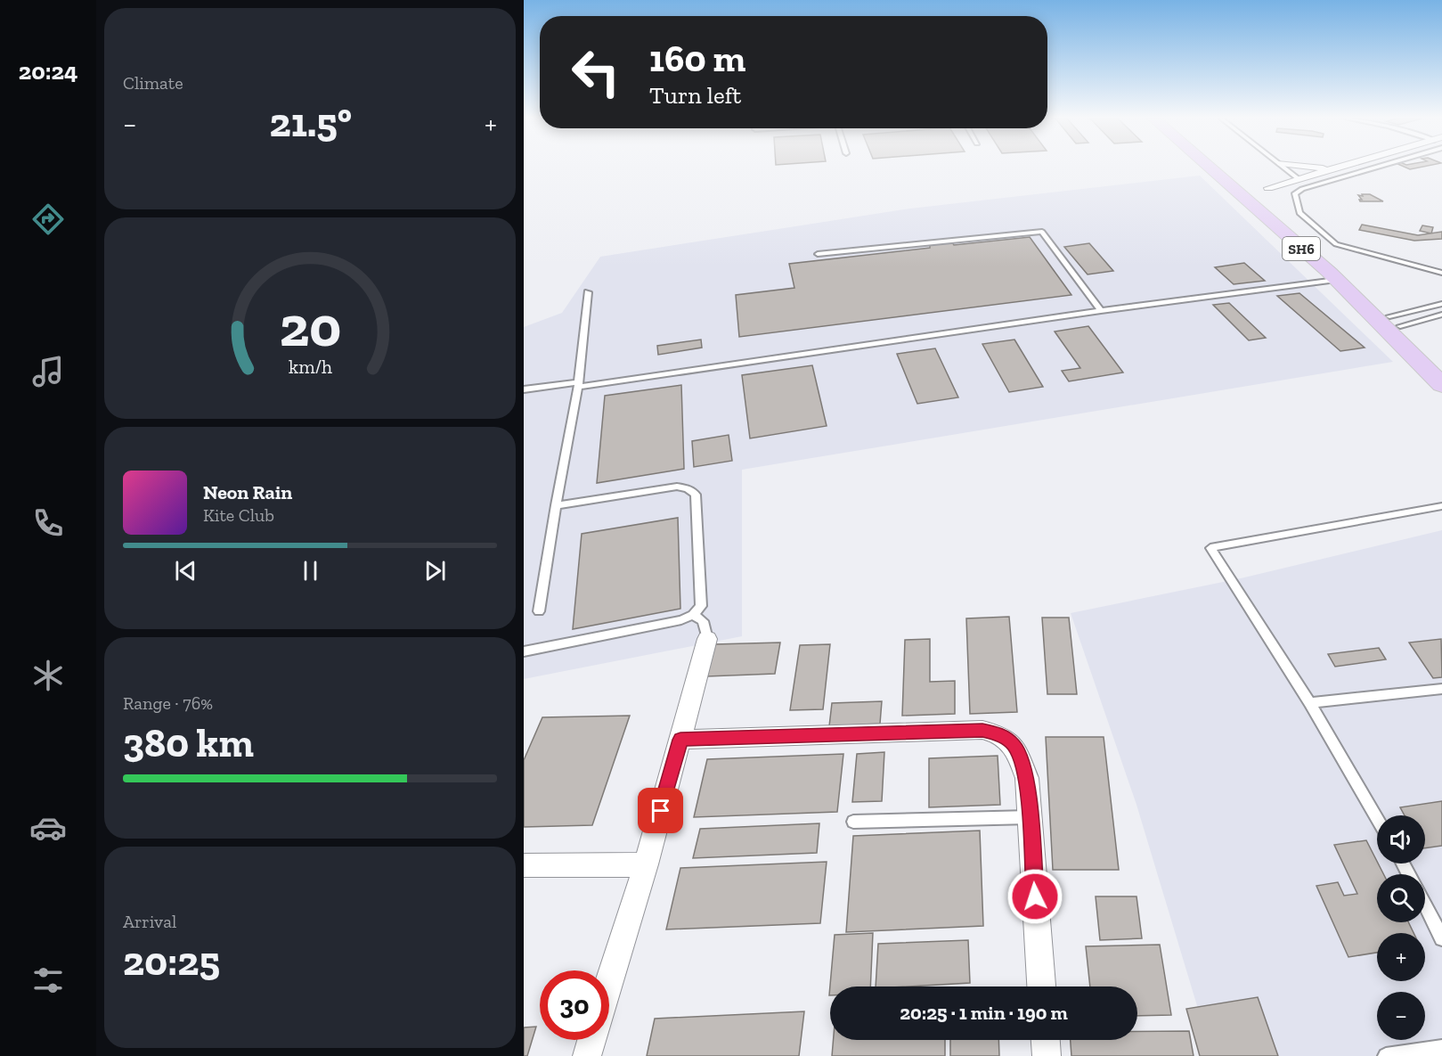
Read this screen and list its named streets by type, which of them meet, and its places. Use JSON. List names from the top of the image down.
{
  "streets": {
    "main road": ["SH6"]
  },
  "page": {
    "tabs": "20:24",
    "tile": [
      "Climate",
      ["Range · 76%", "380 km"],
      ["Arrival", "20:25"]
    ],
    "turn": ["160 m", "Turn left"],
    "heat": ["−", "21.5°", "+"],
    "song": ["Neon Rain", "Kite Club"],
    "map_buttons": ["+", "−"],
    "limit": "30",
    "trip": "20:25 · 1 min · 190 m",
    "gauge": ["20", "km/h"]
  }
}
